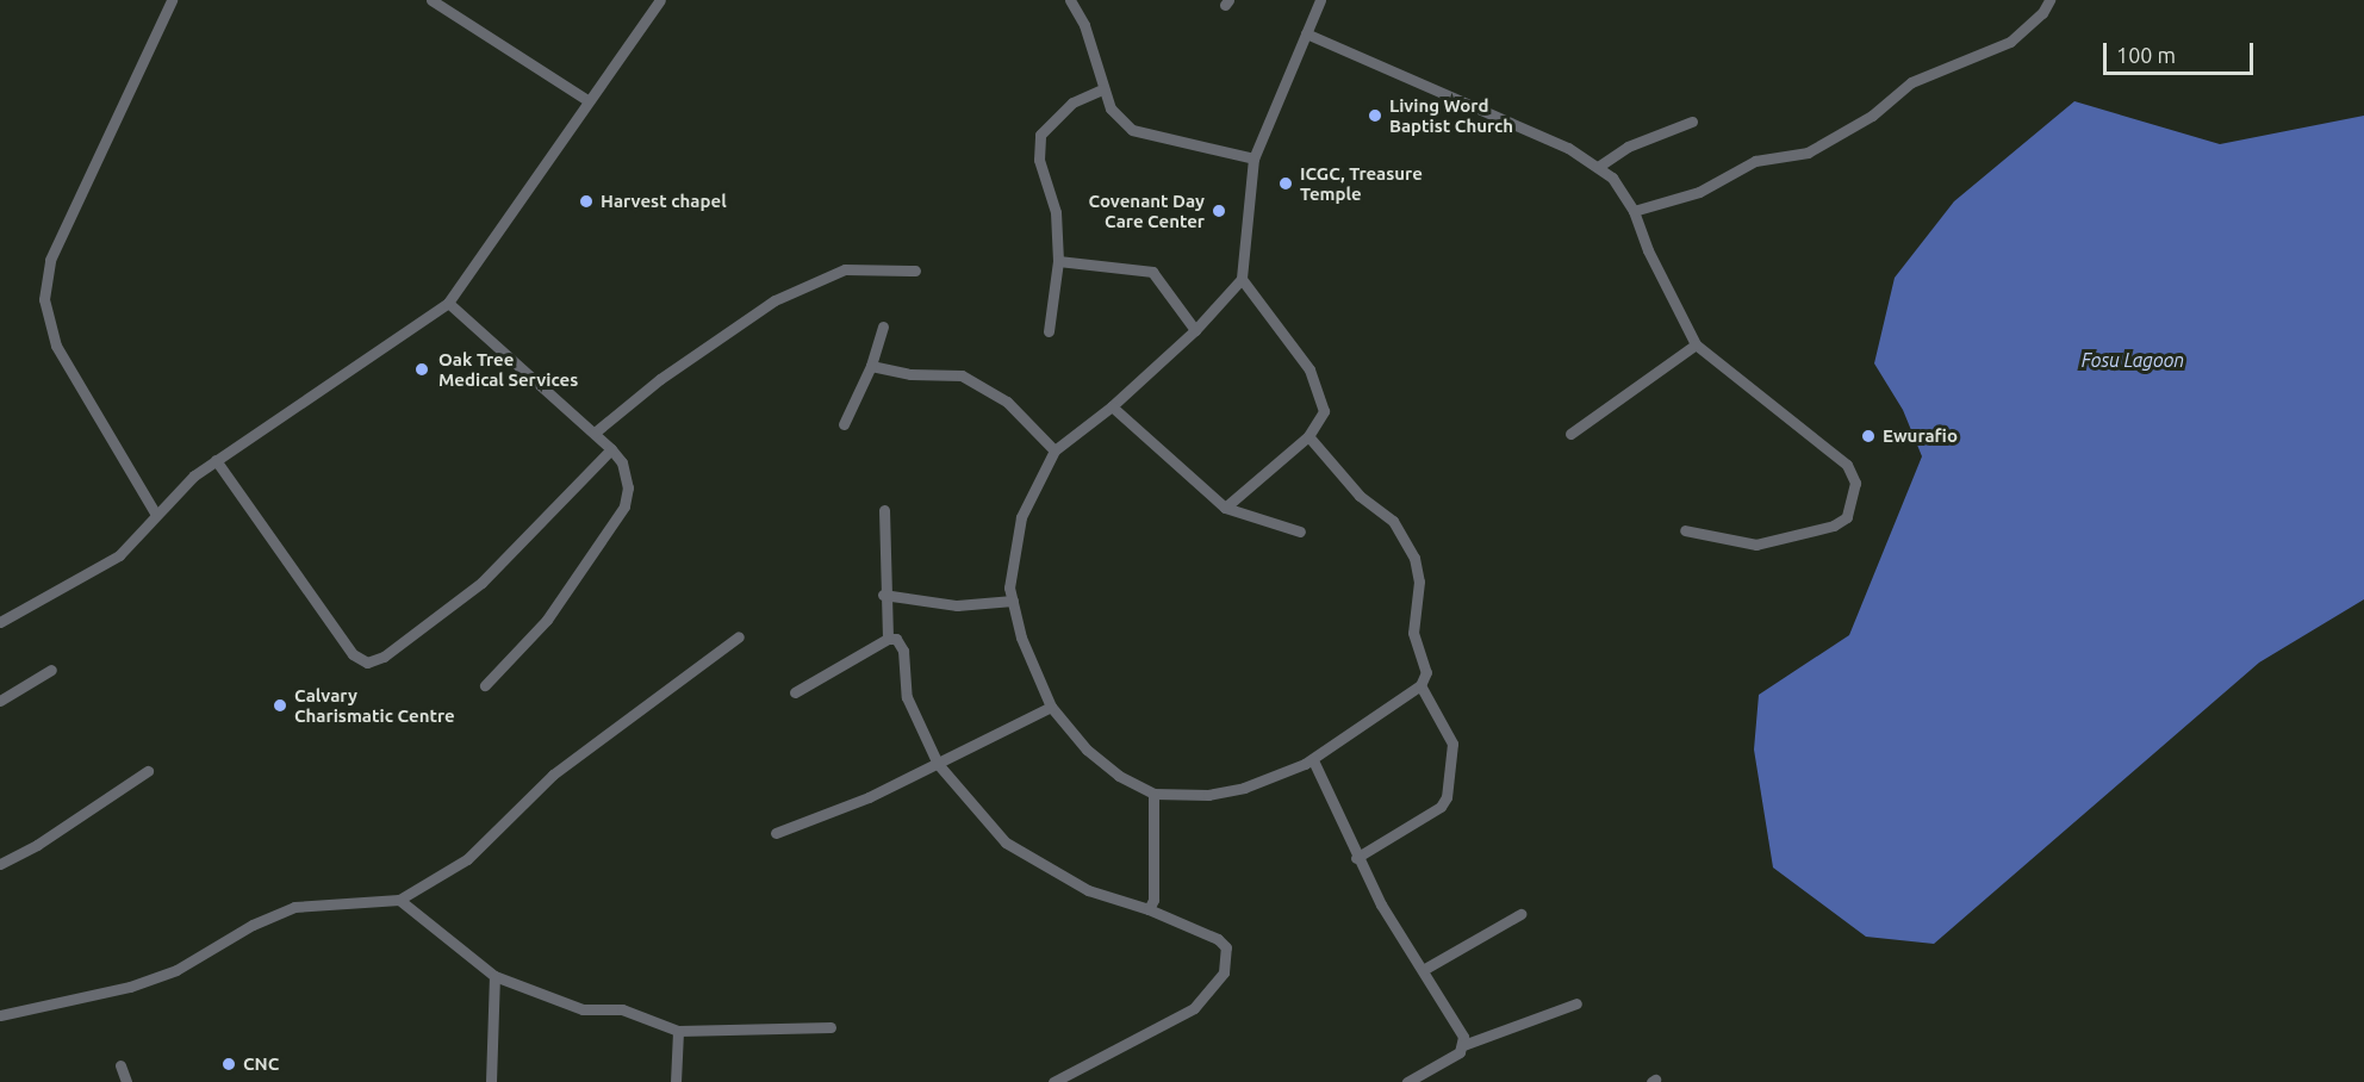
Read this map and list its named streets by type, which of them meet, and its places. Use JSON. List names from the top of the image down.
{
  "water": ["Fosu Lagoon"],
  "places": [
    "Living Word Baptist Church",
    "ICGC, Treasure Temple",
    "Harvest chapel",
    "Covenant Day Care Center",
    "Oak Tree Medical Services",
    "Ewurafio",
    "Calvary Charismatic Centre",
    "CNC"
  ],
  "scale_bar": "100 m"
}
